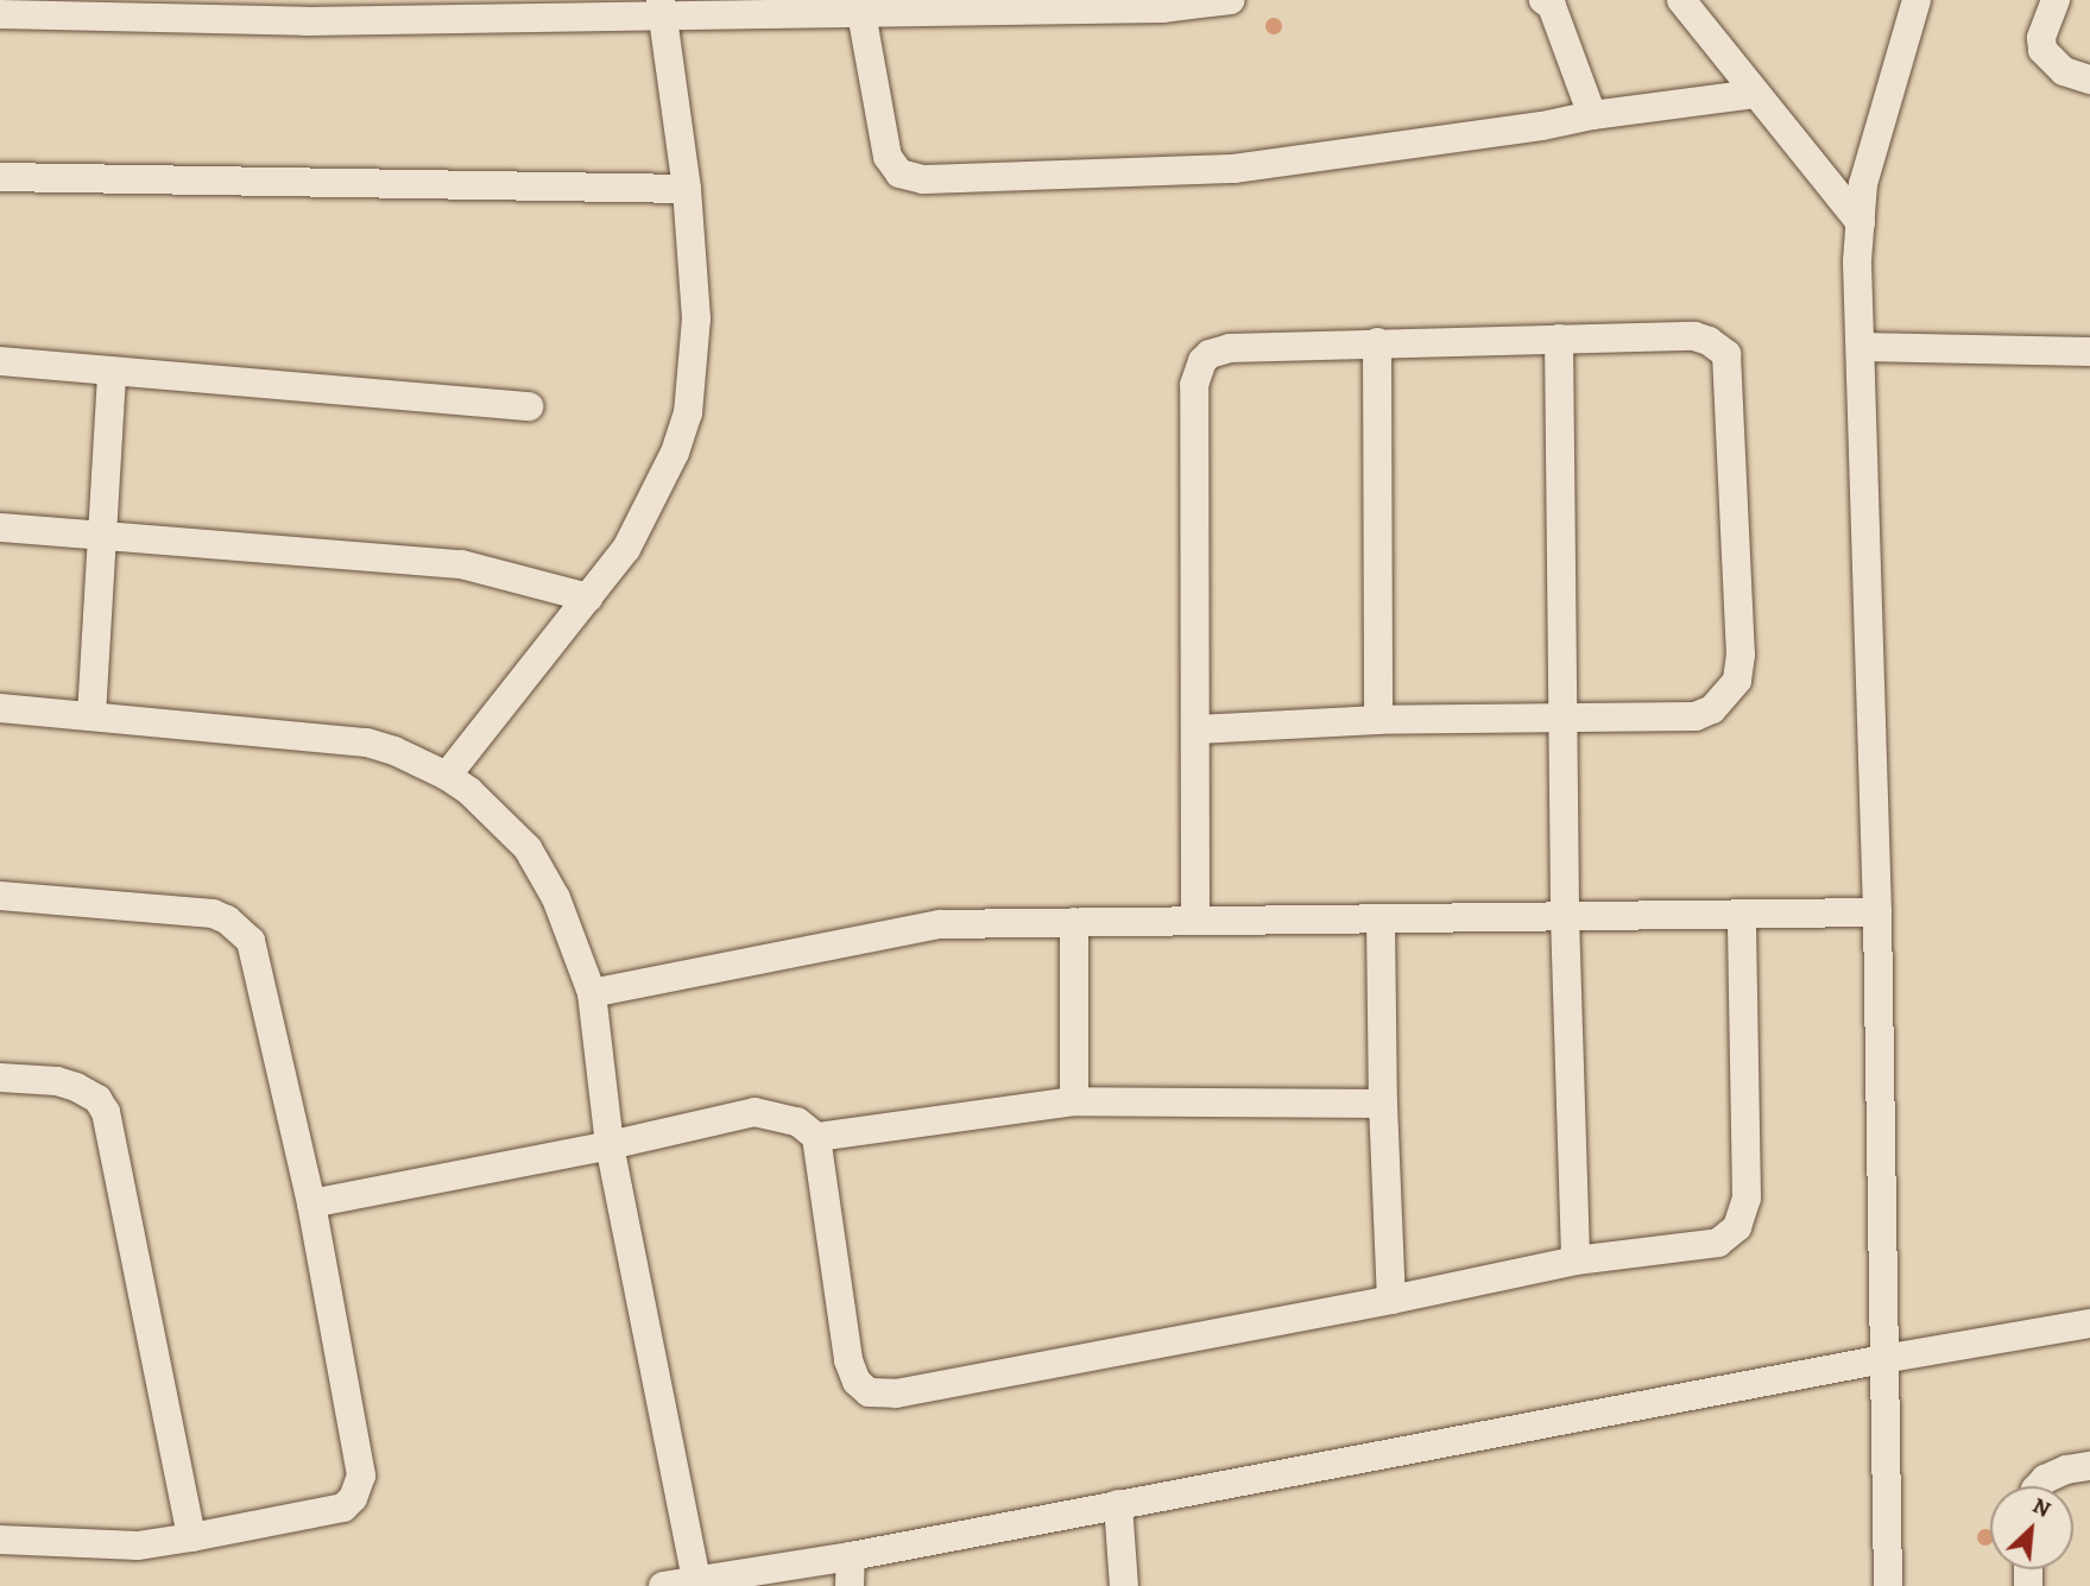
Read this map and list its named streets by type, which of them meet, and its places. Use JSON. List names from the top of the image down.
{
  "north": "top right"
}
